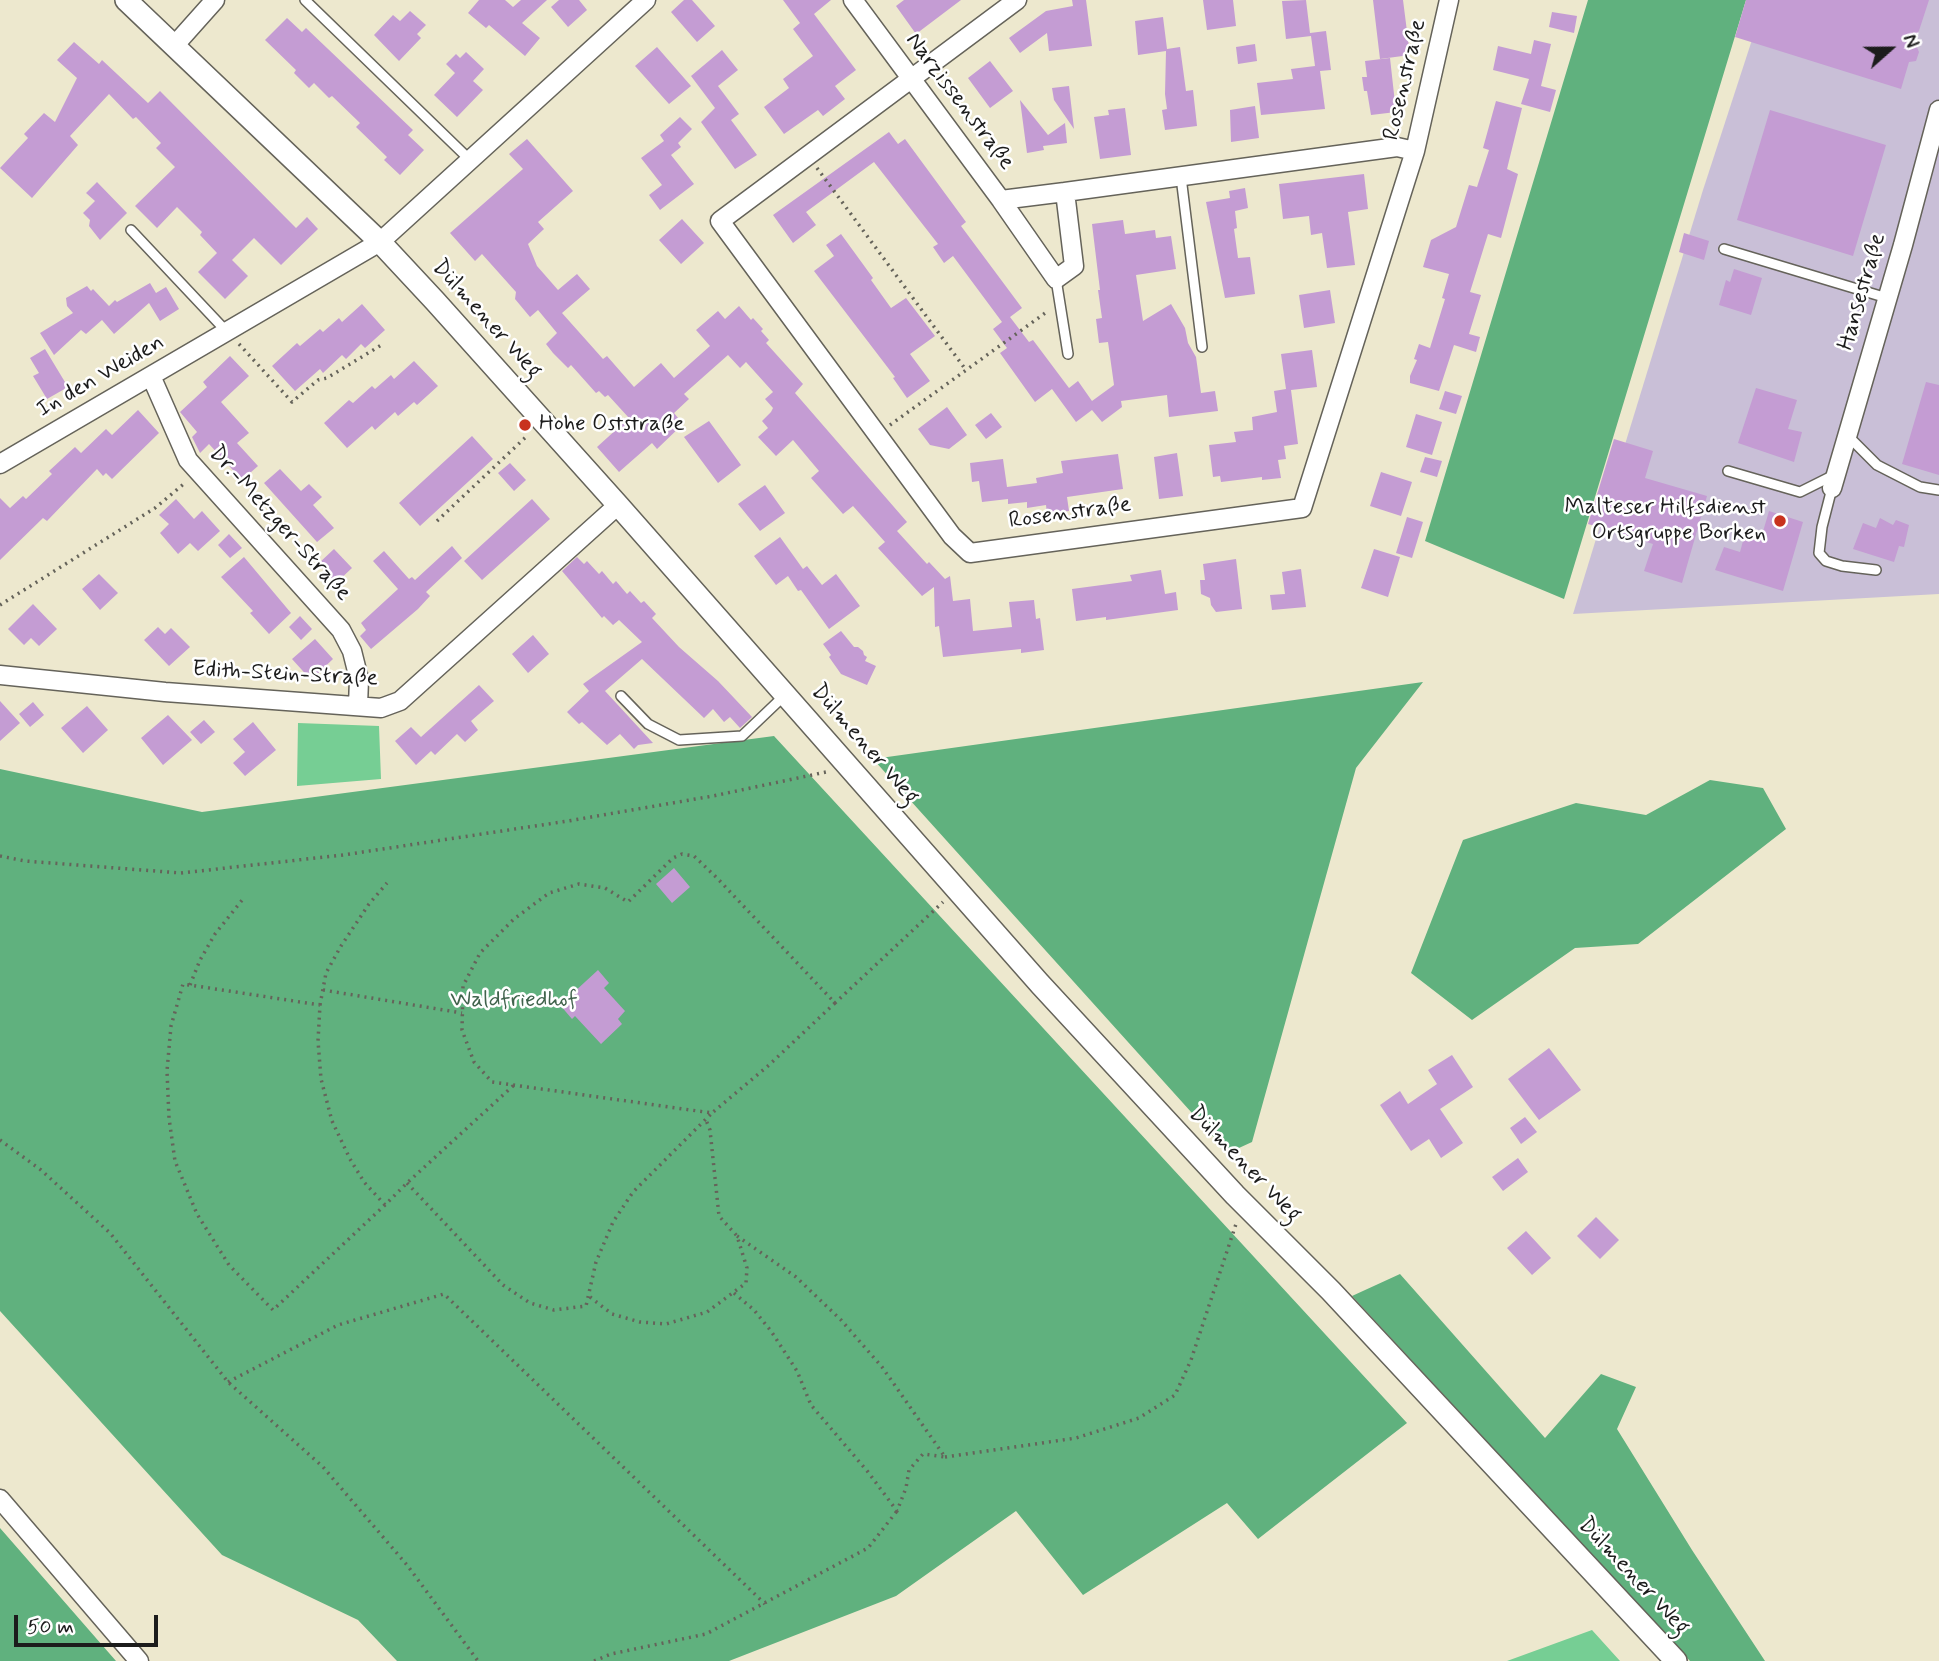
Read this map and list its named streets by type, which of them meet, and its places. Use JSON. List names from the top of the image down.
{
  "streets": {
    "street": [
      "Rosenstraße",
      "Narzissenstraße",
      "Hansestraße",
      "Dülmener Weg",
      "In den Weiden",
      "Dr.-Metzger-Straße",
      "Edith-Stein-Straße"
    ]
  },
  "crossings": [
    ["Rosenstraße", "Narzissenstraße"],
    ["Dülmener Weg", "In den Weiden"],
    ["Dülmener Weg", "Edith-Stein-Straße"],
    ["In den Weiden", "Dr.-Metzger-Straße"],
    ["Dr.-Metzger-Straße", "Edith-Stein-Straße"]
  ],
  "parks": ["Waldfriedhof"],
  "places": ["Hohe Oststraße", "Malteser Hilfsdienst Ortsgruppe Borken"],
  "scale_bar": "50 m",
  "north": "right"
}
